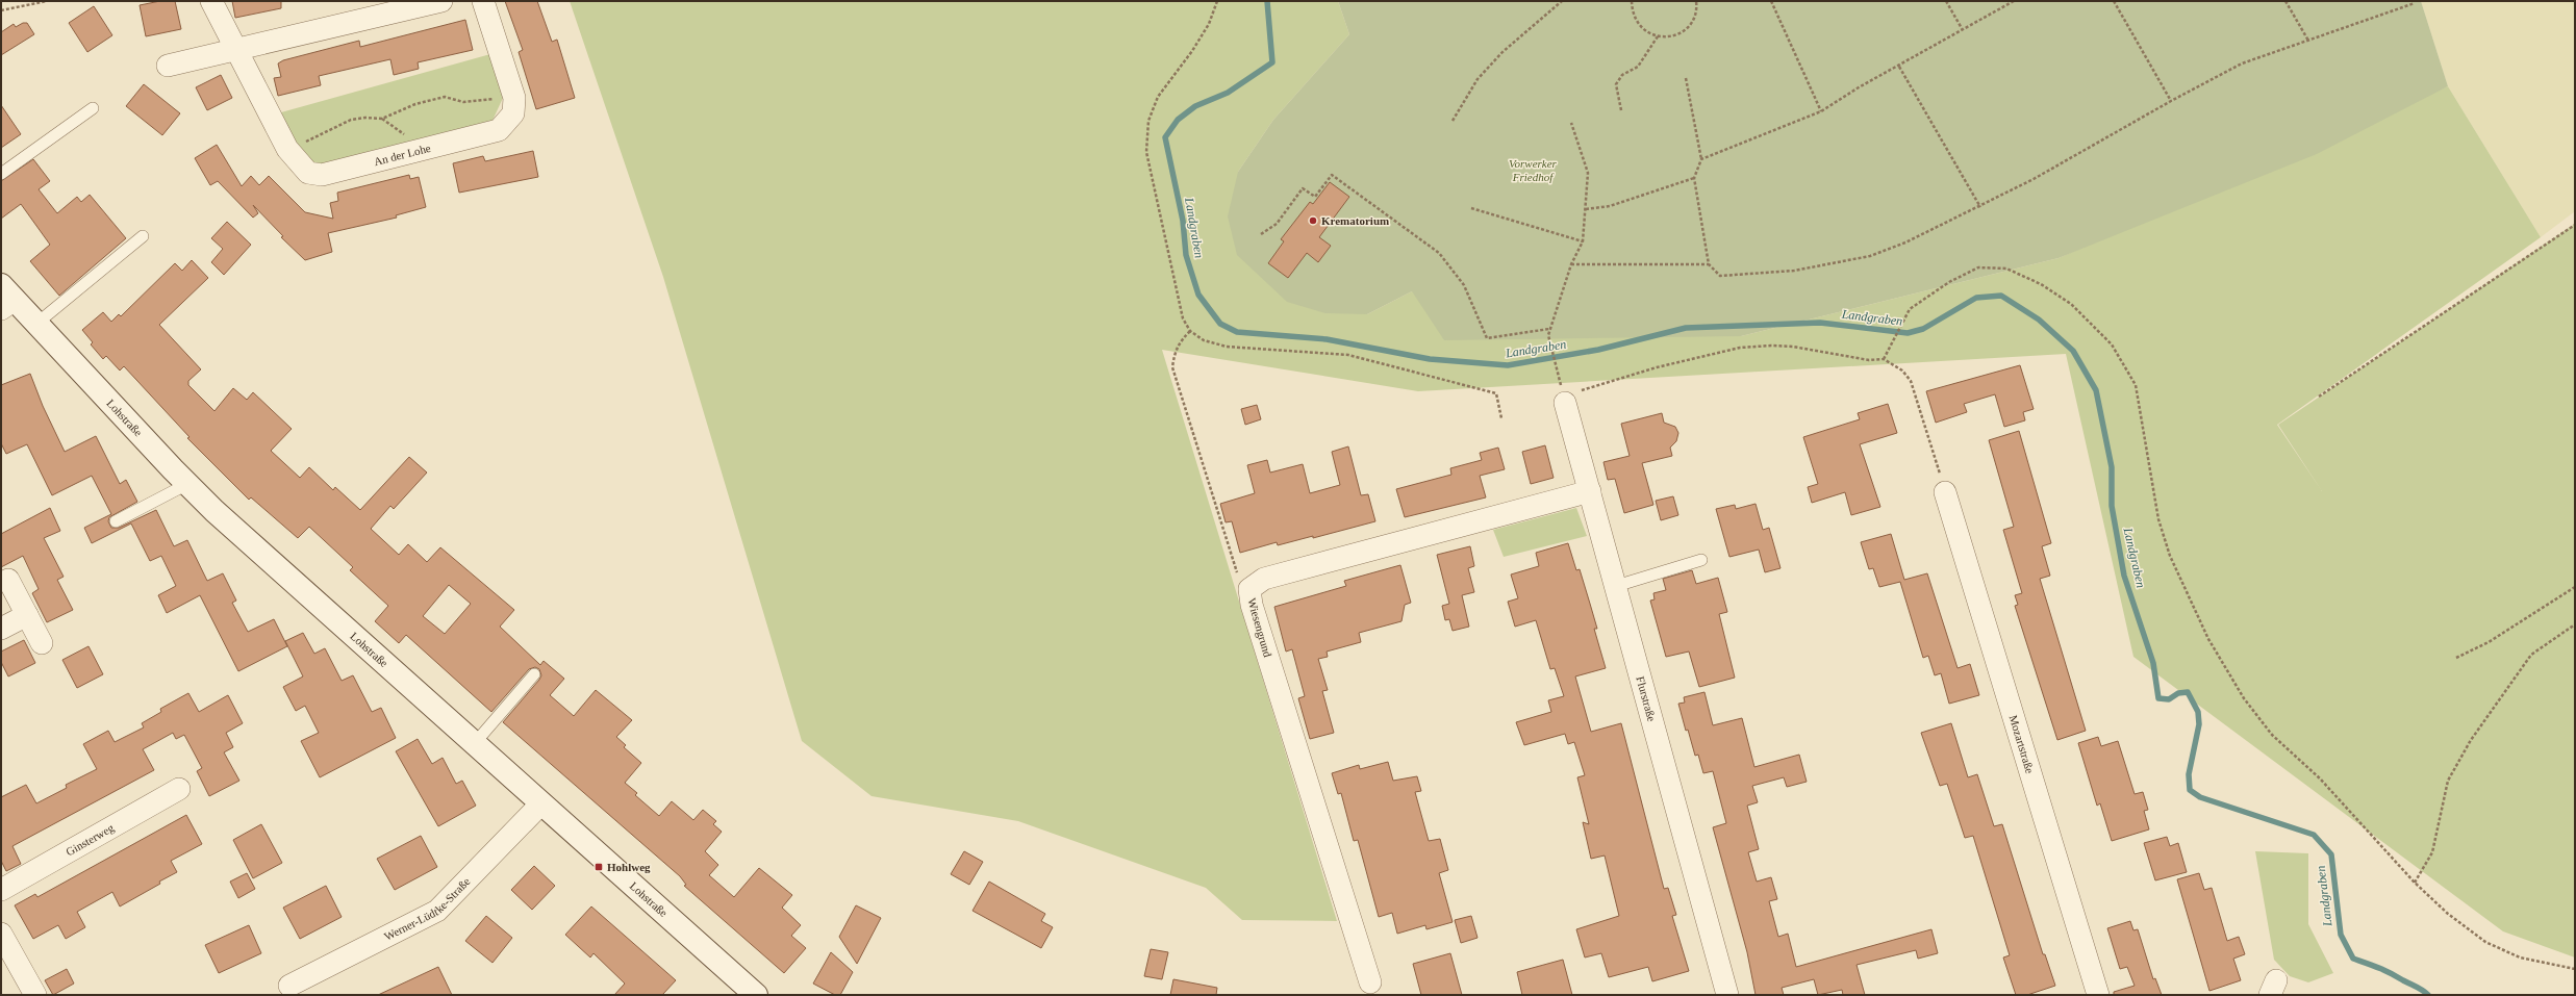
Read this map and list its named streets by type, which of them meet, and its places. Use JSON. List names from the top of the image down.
{
  "streets": {
    "main road": ["Lohstraße"],
    "street": [
      "An der Lohe",
      "Wiesengrund",
      "Flurstraße",
      "Mozartstraße",
      "Ginsterweg",
      "Werner-Lüdtke-Straße"
    ]
  },
  "crossings": [
    ["Lohstraße", "Werner-Lüdtke-Straße"],
    ["Wiesengrund", "Flurstraße"]
  ],
  "water": ["Landgraben"],
  "parks": ["Vorwerker Friedhof"],
  "places": {
    "other": ["Krematorium"],
    "transit": ["Hohlweg"]
  }
}
